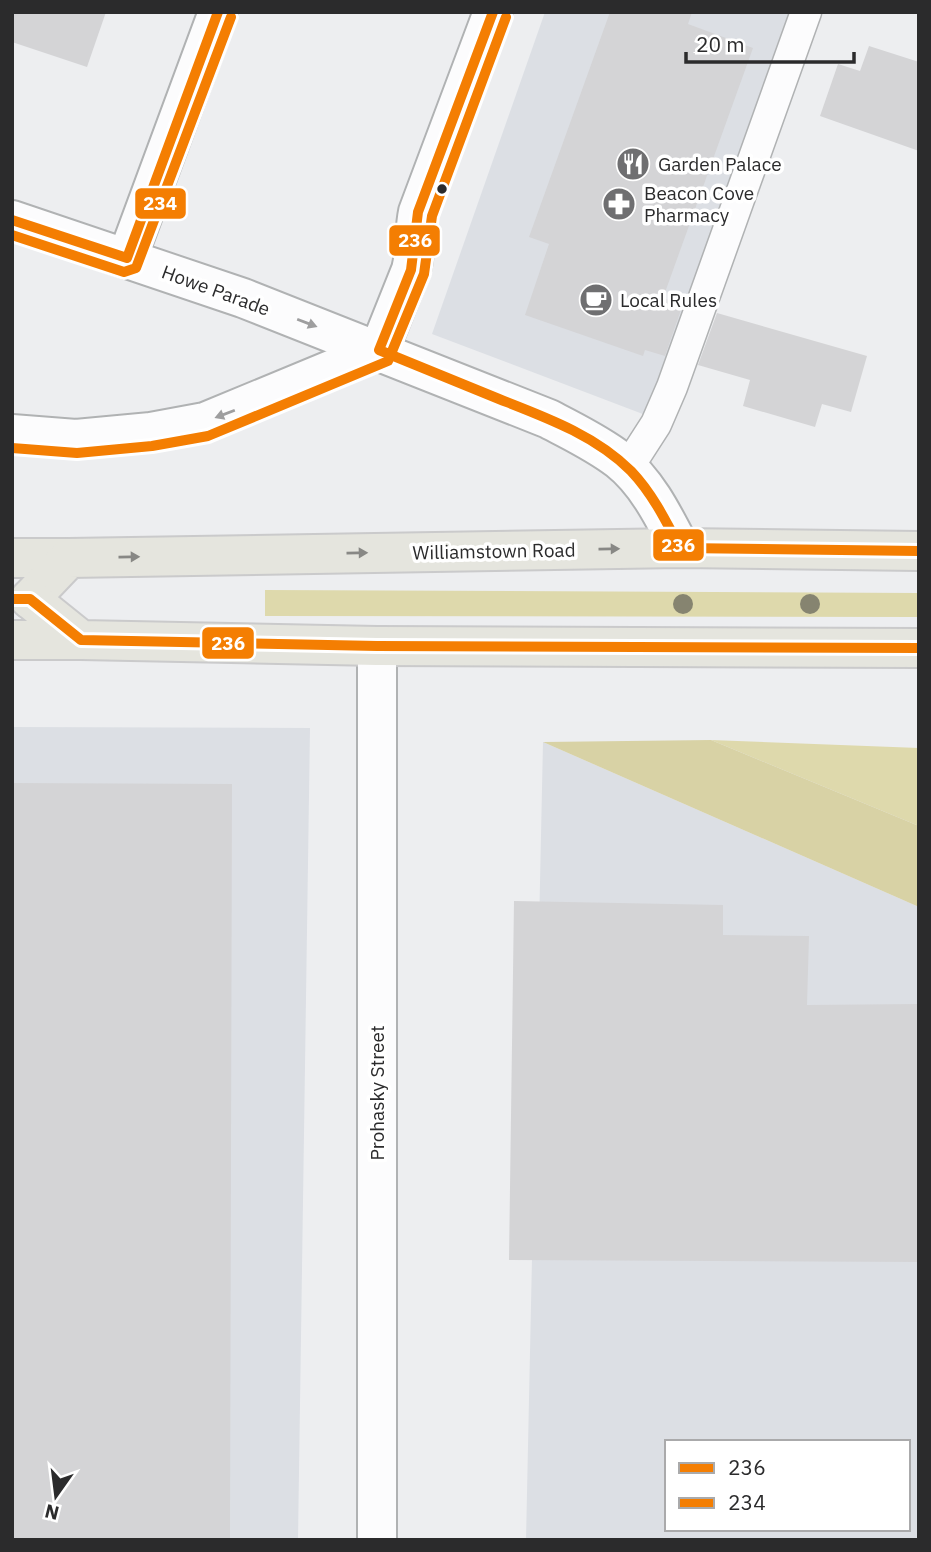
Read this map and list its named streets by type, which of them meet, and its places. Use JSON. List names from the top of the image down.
{
  "streets": {
    "main road": ["Williamstown Road"],
    "street": ["Howe Parade", "Prohasky Street"]
  },
  "crossings": [
    ["Howe Parade", "Williamstown Road"]
  ],
  "one_way": ["Howe Parade"],
  "places": {
    "restaurant": ["Garden Palace"],
    "pharmacy": ["Beacon Cove Pharmacy"],
    "cafe": ["Local Rules"]
  },
  "lines": ["transit line 236", "transit line 234"],
  "legend": ["236", "234"],
  "scale_bar": "20 m",
  "north": "bottom"
}
